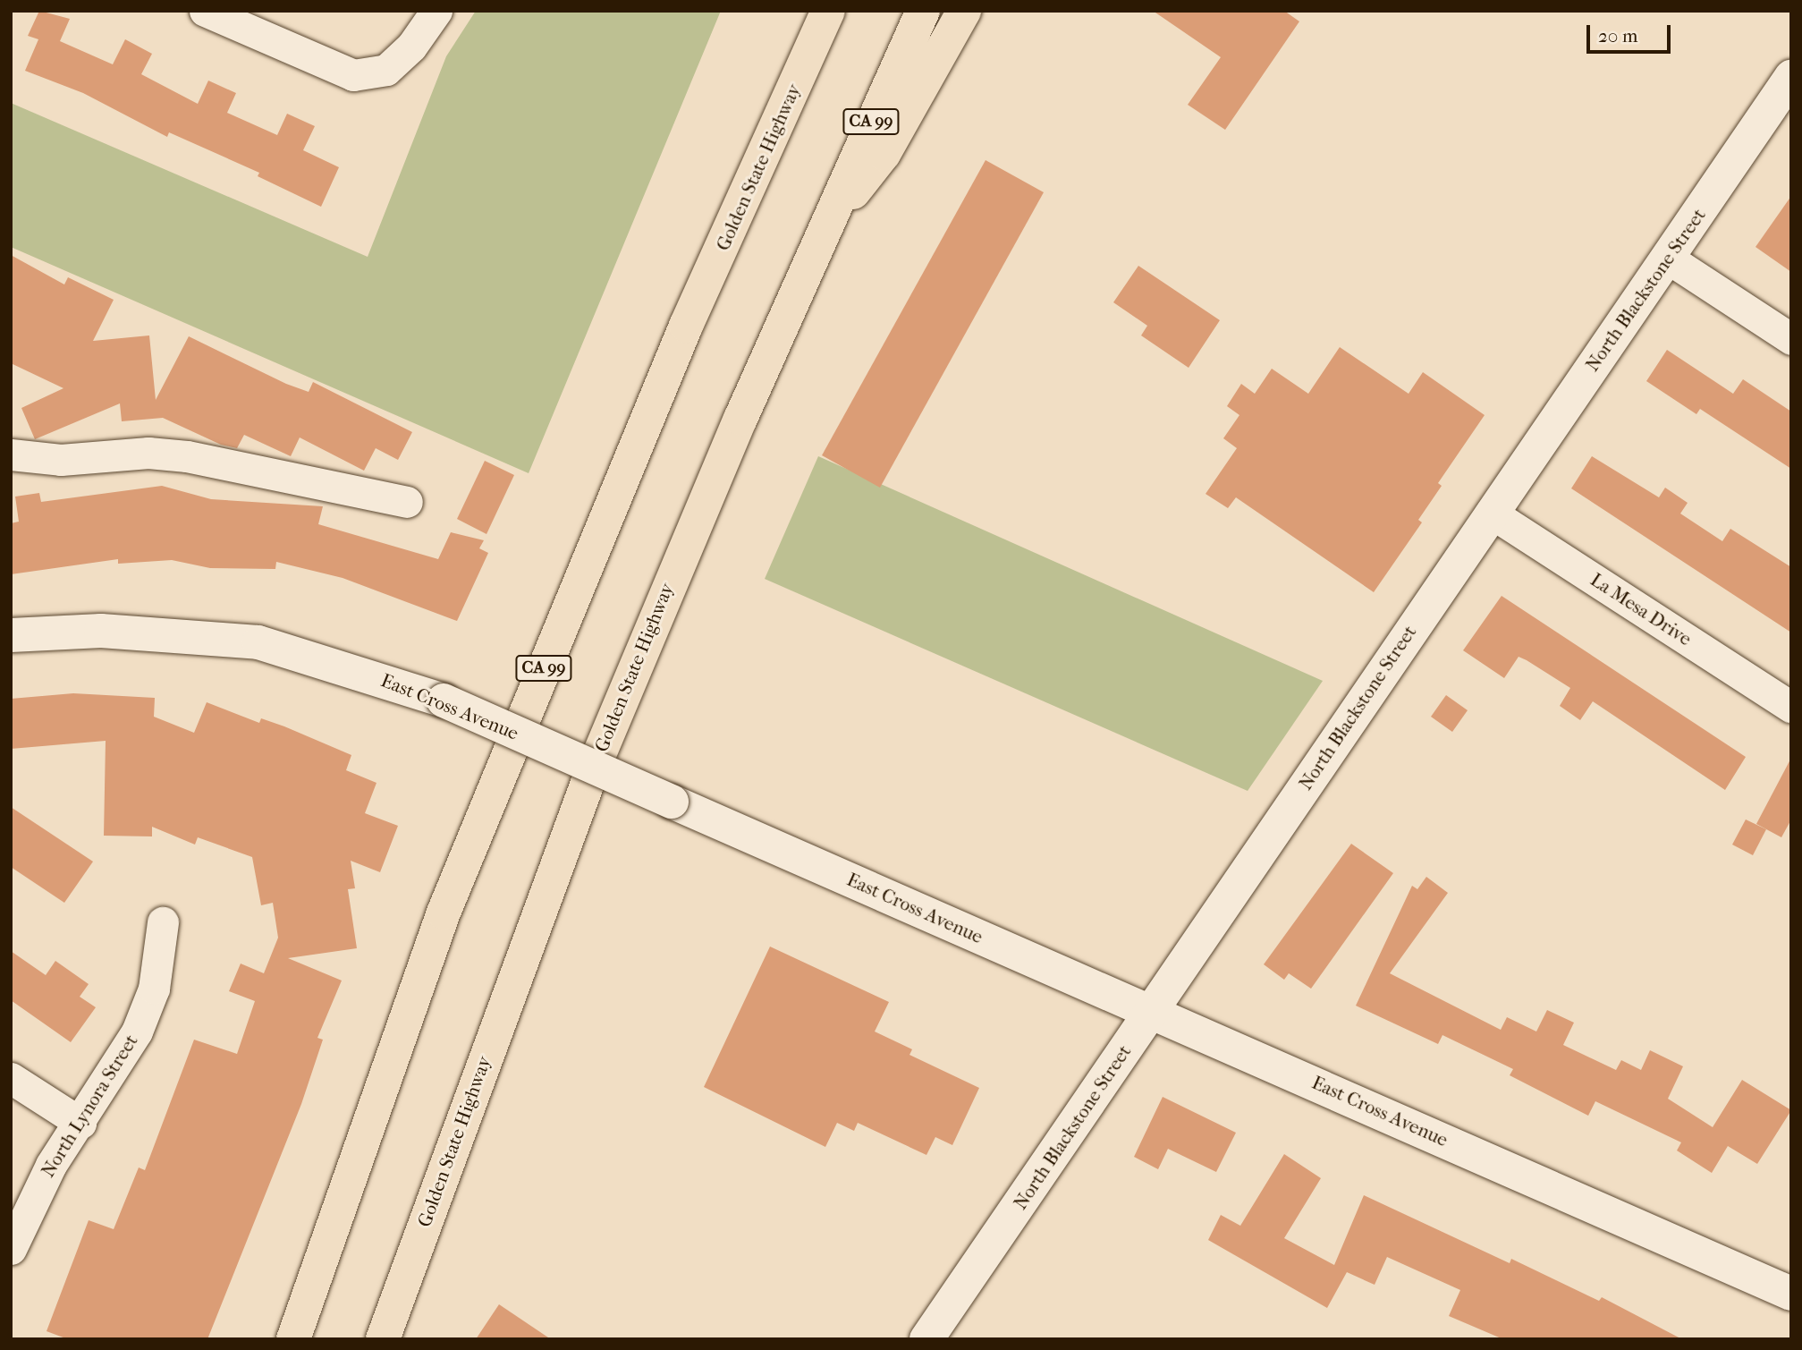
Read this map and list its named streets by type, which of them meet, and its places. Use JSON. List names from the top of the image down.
{
  "streets": {
    "highway": ["CA 99", "Golden State Highway"],
    "street": [
      "North Blackstone Street",
      "La Mesa Drive",
      "East Cross Avenue",
      "North Lynora Street"
    ]
  },
  "crossings": [
    ["North Blackstone Street", "La Mesa Drive"],
    ["North Blackstone Street", "East Cross Avenue"]
  ],
  "scale_bar": "20 m"
}
